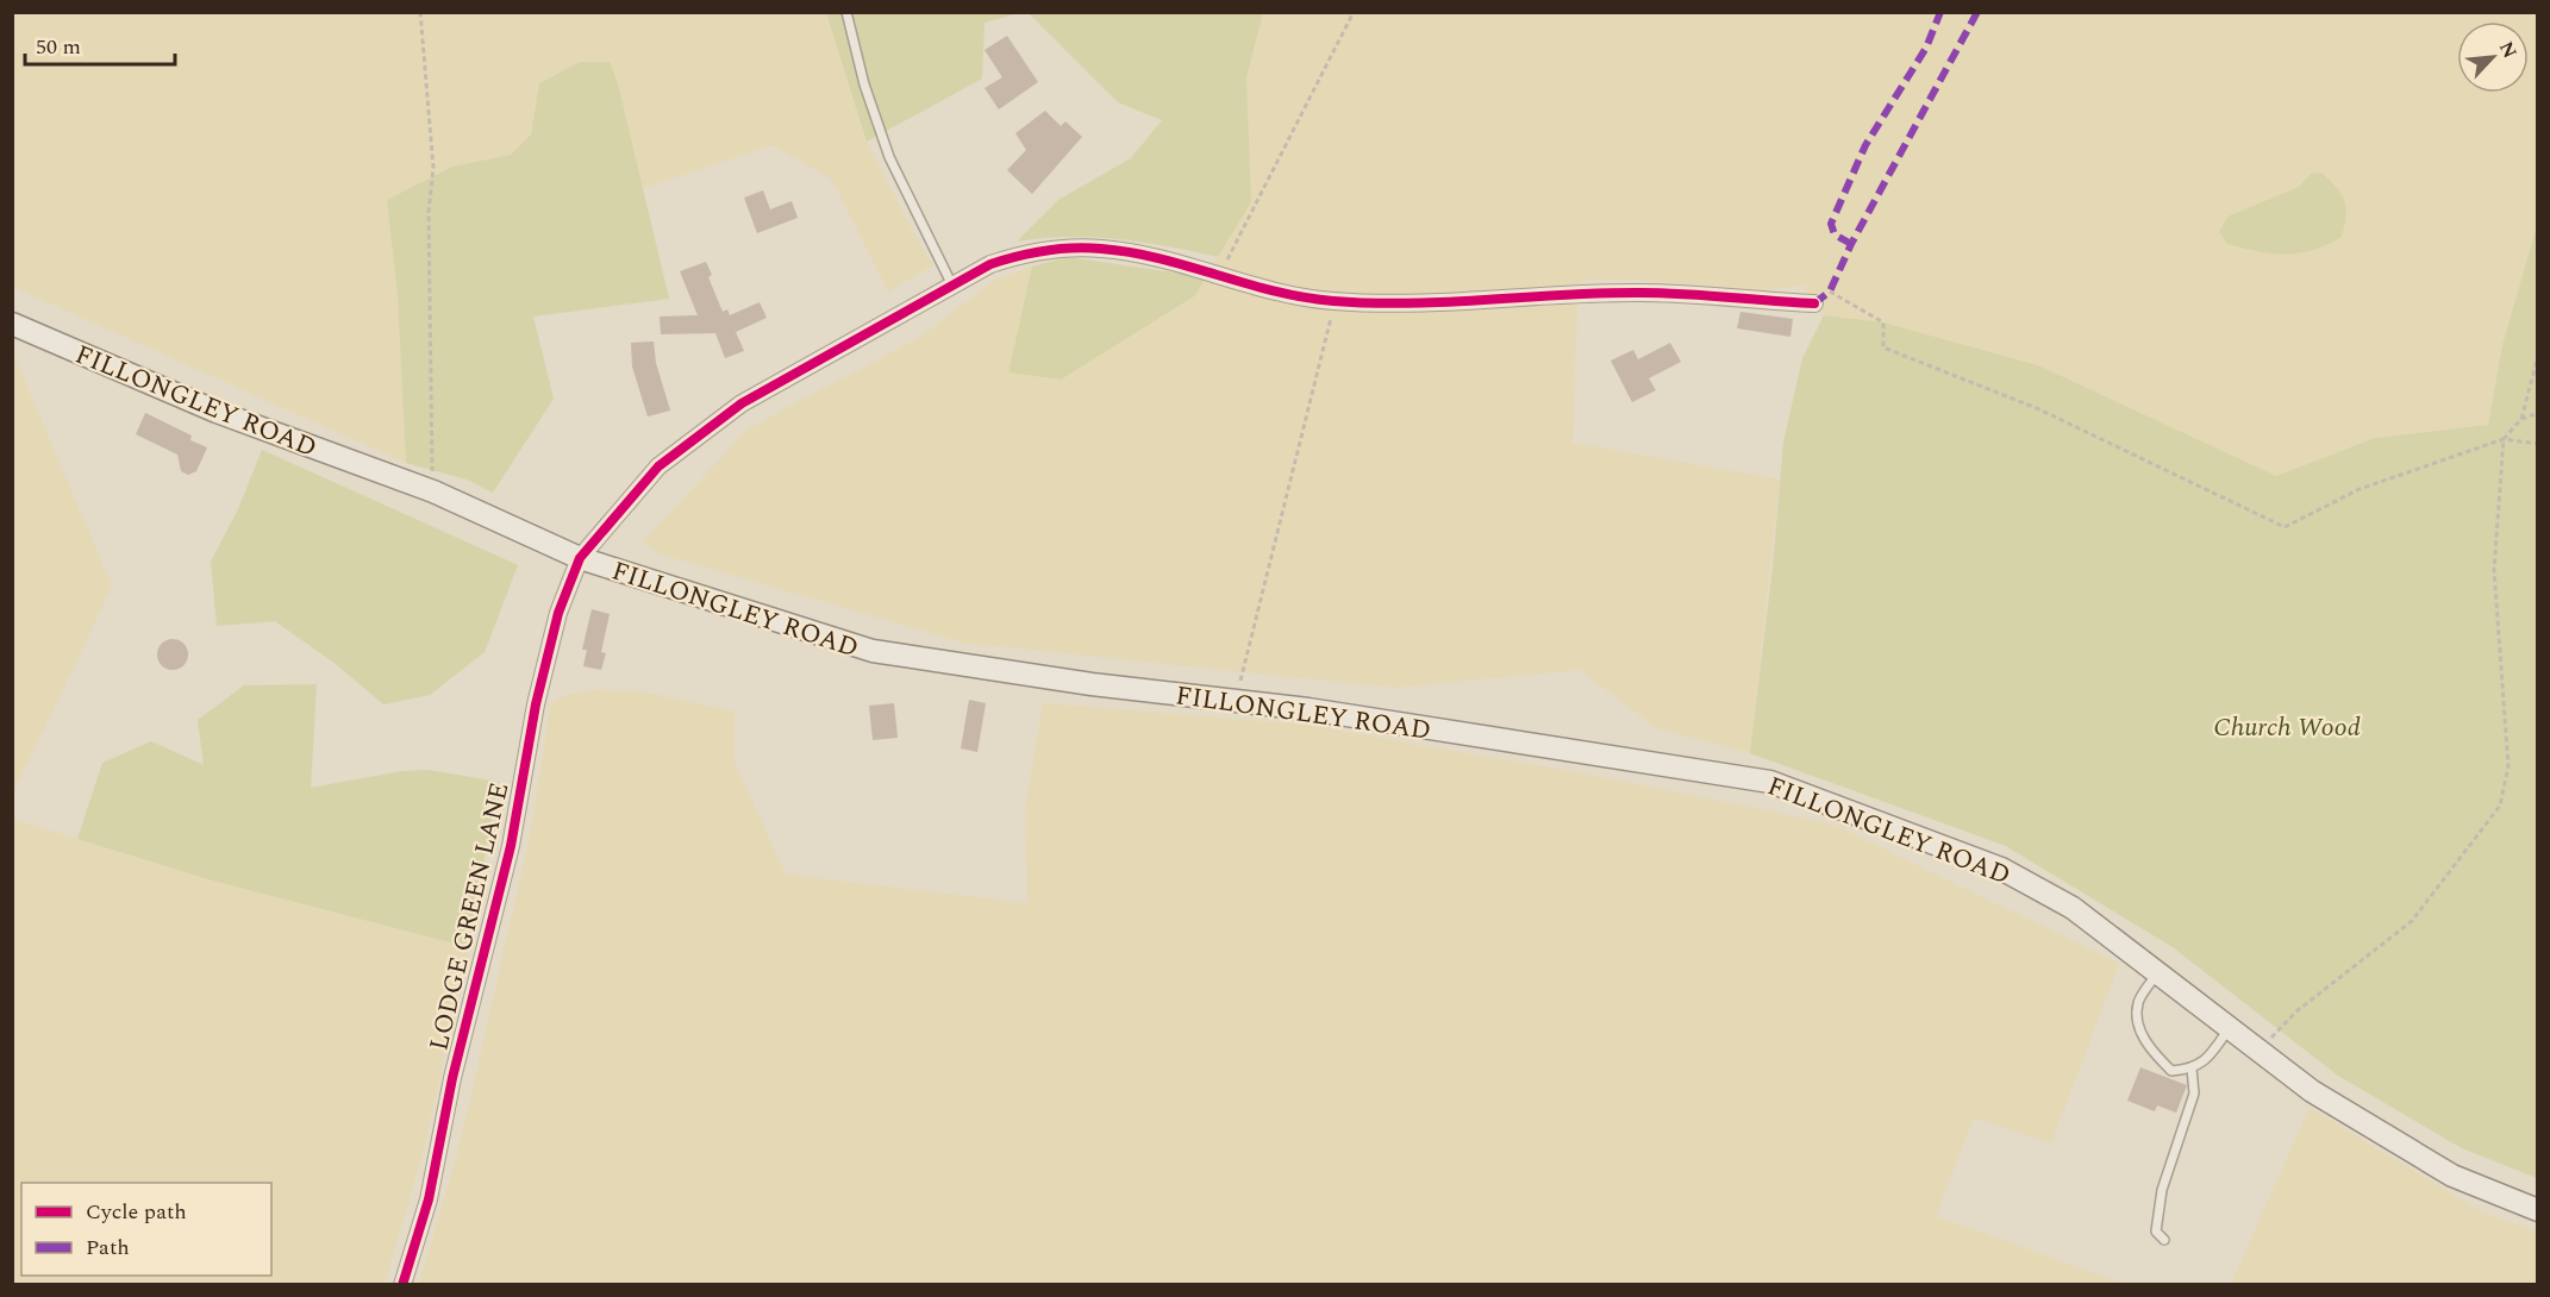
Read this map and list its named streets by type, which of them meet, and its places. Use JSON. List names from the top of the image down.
{
  "streets": {
    "main road": ["FILLONGLEY ROAD"],
    "street": ["LODGE GREEN LANE"]
  },
  "crossings": [
    ["FILLONGLEY ROAD", "LODGE GREEN LANE"]
  ],
  "parks": ["Church Wood"],
  "legend": ["Cycle path", "Path"],
  "scale_bar": "50 m",
  "north": "top right"
}
